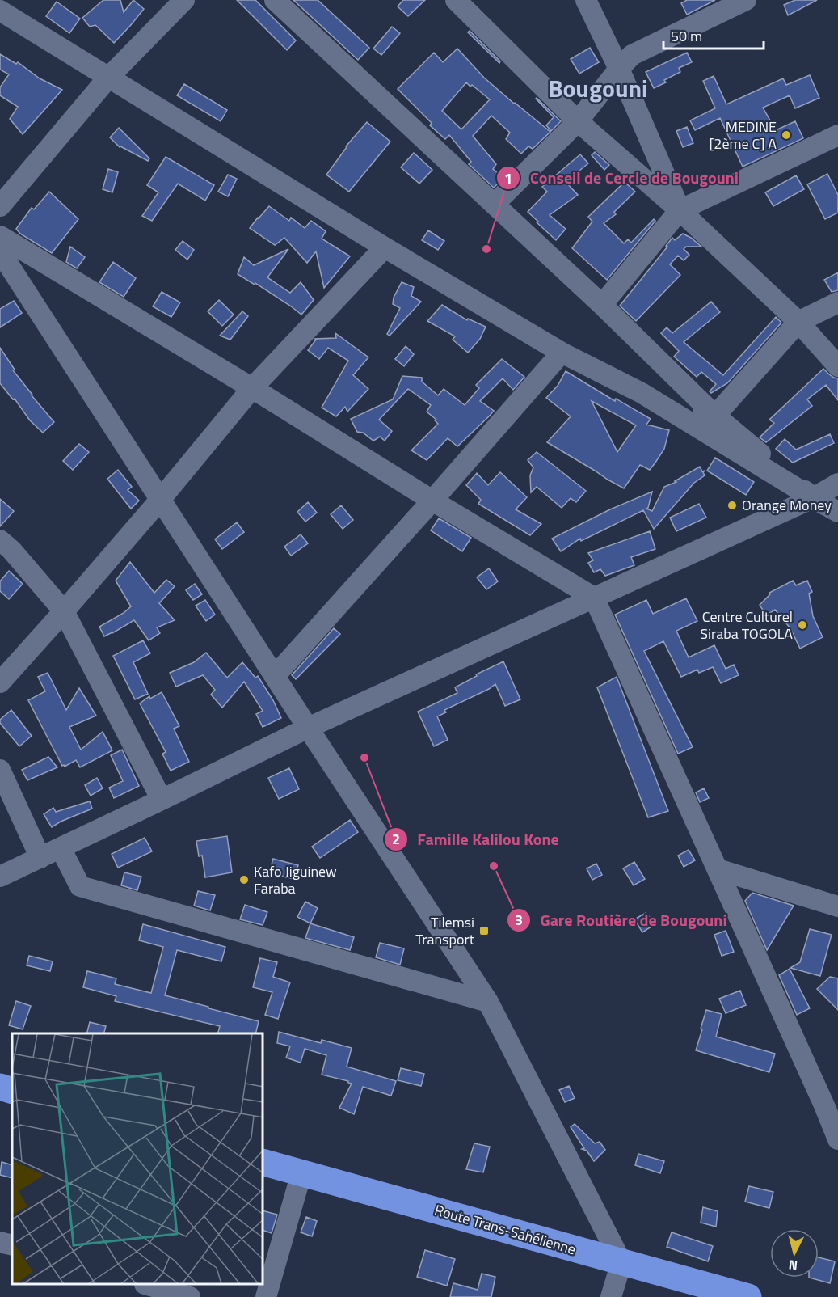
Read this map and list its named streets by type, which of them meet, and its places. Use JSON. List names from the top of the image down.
{
  "streets": {
    "highway": ["Route Trans-Sahélienne"]
  },
  "districts": ["Bougouni"],
  "places": {
    "other": [
      "MEDINE [2ème C] A",
      "Conseil de Cercle de Bougouni",
      "Orange Money",
      "Centre Culturel Siraba TOGOLA",
      "Famille Kalilou Kone",
      "Gare Routière de Bougouni",
      "Kafo Jiguinew Faraba"
    ],
    "transit": ["Tilemsi Transport"]
  },
  "scale_bar": "50 m",
  "north": "bottom"
}
